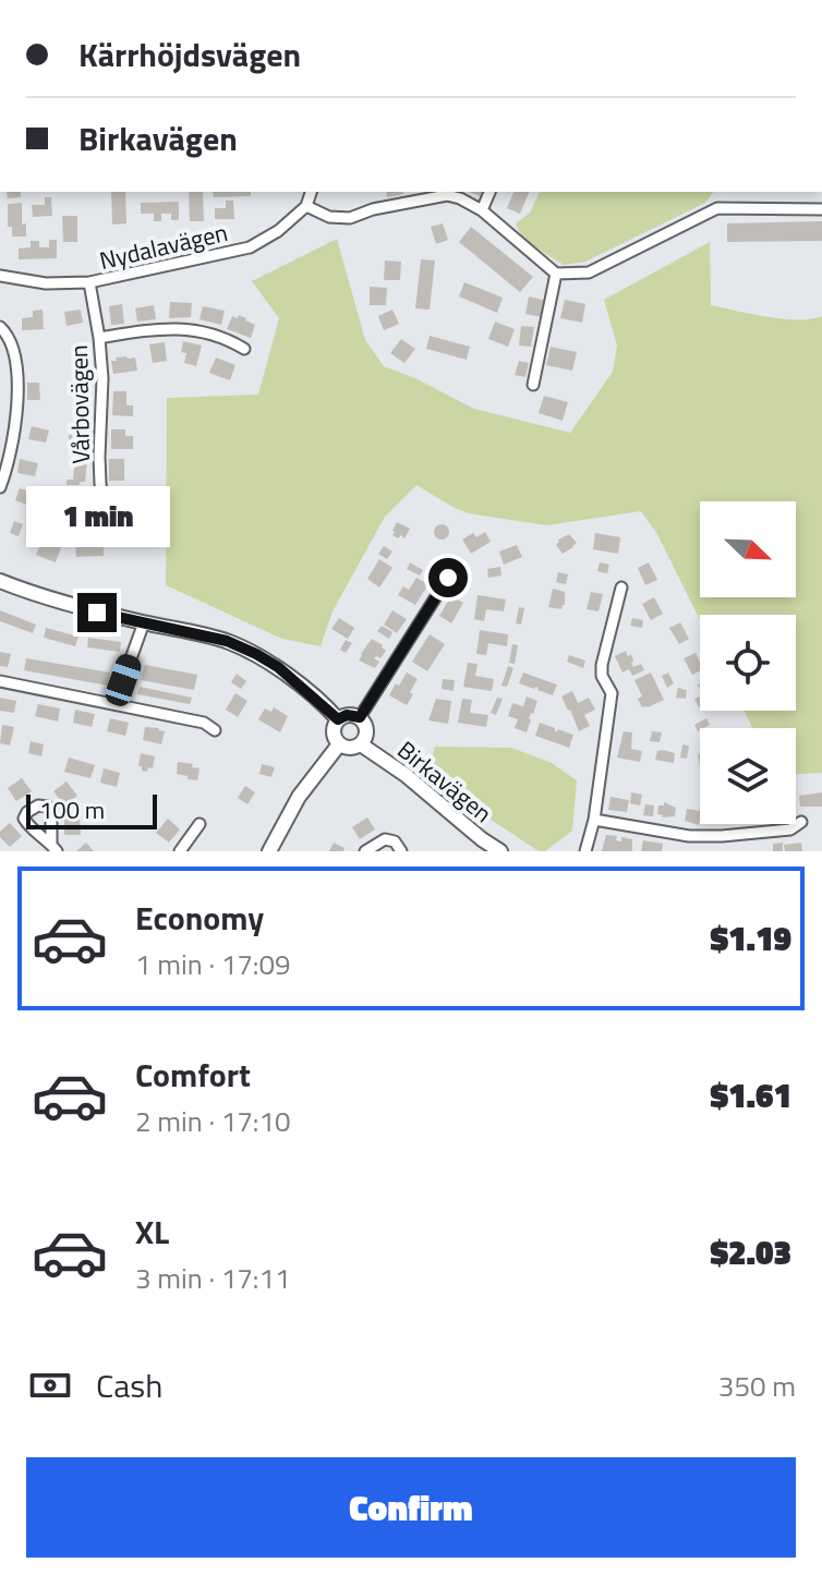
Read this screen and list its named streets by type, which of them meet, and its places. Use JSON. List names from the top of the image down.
{
  "streets": {
    "street": ["Nydalavägen", "Vårbovägen", "Birkavägen"]
  },
  "crossings": [
    ["Nydalavägen", "Vårbovägen"]
  ],
  "scale_bar": "100 m",
  "north": "bottom right",
  "page": {
    "banner": ["Kärrhöjdsvägen", "Birkavägen"],
    "bubble": "1 min",
    "scale": "100 m",
    "list": [
      {
        "name": "Economy",
        "note": "1 min · 17:09",
        "value": "$1.19"
      },
      {
        "name": "Comfort",
        "note": "2 min · 17:10",
        "value": "$1.61"
      },
      {
        "name": "XL",
        "note": "3 min · 17:11",
        "value": "$2.03"
      }
    ],
    "pay": ["Cash", "350 m"],
    "buttons": "Confirm"
  }
}
